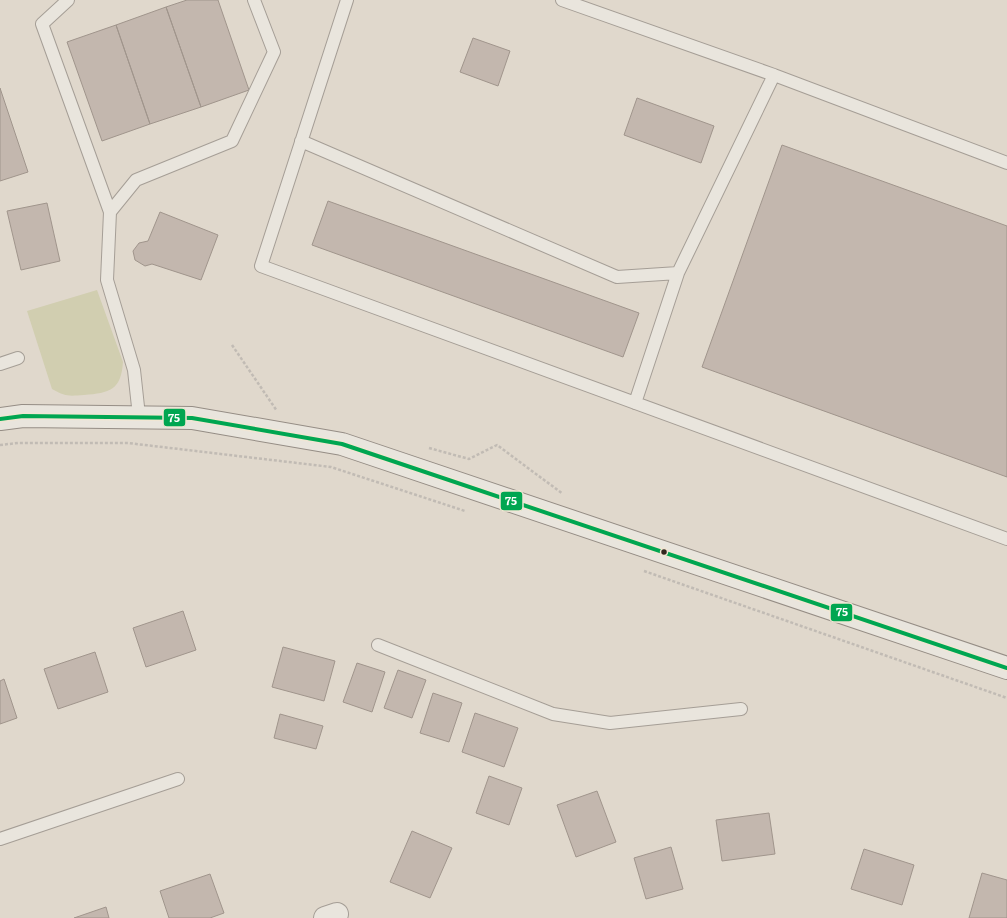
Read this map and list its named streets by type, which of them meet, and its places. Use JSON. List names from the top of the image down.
{
  "lines": ["transit line 75"]
}
